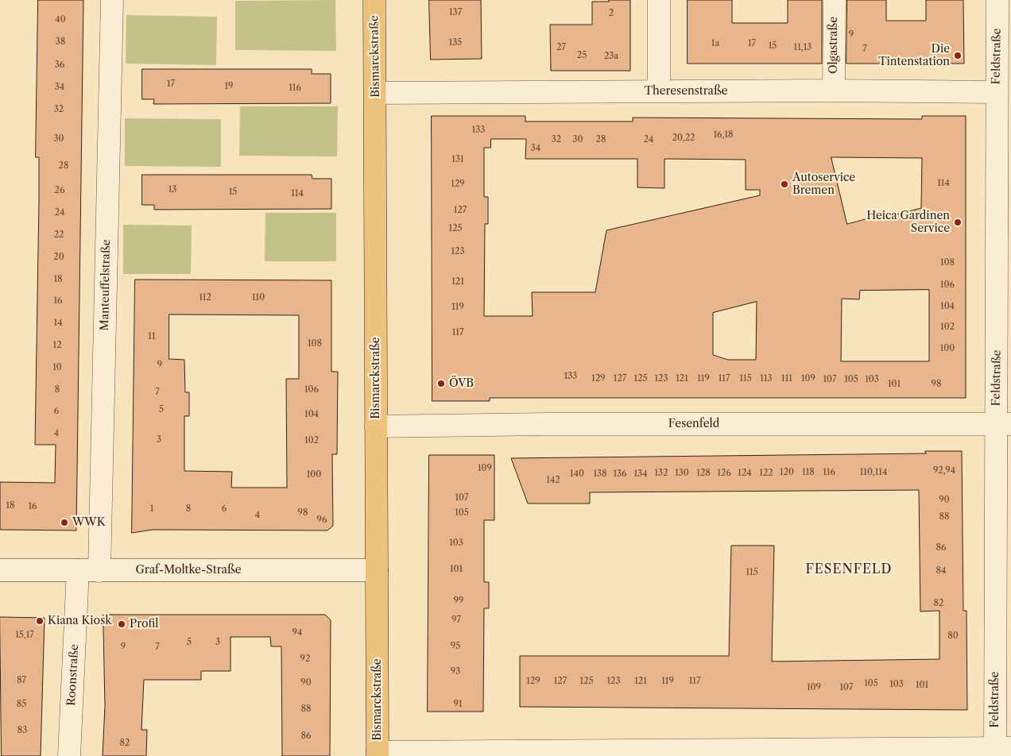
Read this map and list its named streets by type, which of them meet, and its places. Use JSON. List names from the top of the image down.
{
  "streets": {
    "main road": ["Bismarckstraße"],
    "street": [
      "Olgastraße",
      "Feldstraße",
      "Theresenstraße",
      "Manteuffelstraße",
      "Fesenfeld",
      "Graf-Moltke-Straße",
      "Roonstraße"
    ]
  },
  "crossings": [
    ["Olgastraße", "Theresenstraße"],
    ["Bismarckstraße", "Theresenstraße"],
    ["Bismarckstraße", "Fesenfeld"],
    ["Bismarckstraße", "Graf-Moltke-Straße"],
    ["Feldstraße", "Theresenstraße"],
    ["Feldstraße", "Fesenfeld"],
    ["Manteuffelstraße", "Graf-Moltke-Straße"],
    ["Graf-Moltke-Straße", "Roonstraße"]
  ],
  "districts": ["FESENFELD"],
  "places": [
    "Die Tintenstation",
    "Autoservice Bremen",
    "Heica Gardinen Service",
    "ÖVB",
    "WWK",
    "Kiana Kiosk",
    "Profil"
  ],
  "house_numbers": [
    "137",
    "2",
    "40",
    "9",
    "38",
    "135",
    "1a",
    "17",
    "15",
    "27",
    "11,13",
    "7",
    "25",
    "23a",
    "36",
    "17",
    "19",
    "34",
    "116",
    "32",
    "133",
    "16,18",
    "20,22",
    "30",
    "32",
    "30",
    "28",
    "24",
    "34",
    "131",
    "28",
    "114",
    "129",
    "13",
    "26",
    "15",
    "114",
    "127",
    "24",
    "125",
    "22",
    "123",
    "20",
    "108",
    "18",
    "121",
    "106",
    "112",
    "110",
    "16",
    "104",
    "119",
    "14",
    "102",
    "117",
    "11",
    "108",
    "12",
    "100",
    "9",
    "10",
    "133",
    "129",
    "127",
    "125",
    "123",
    "121",
    "119",
    "117",
    "115",
    "113",
    "111",
    "109",
    "107",
    "105",
    "103",
    "101",
    "98",
    "8",
    "106",
    "7",
    "5",
    "6",
    "104",
    "4",
    "3",
    "102",
    "109",
    "92,94",
    "120",
    "118",
    "116",
    "110,114",
    "132",
    "130",
    "128",
    "126",
    "124",
    "122",
    "140",
    "138",
    "136",
    "134",
    "100",
    "142",
    "107",
    "90",
    "18",
    "16",
    "1",
    "8",
    "6",
    "98",
    "105",
    "4",
    "88",
    "96",
    "103",
    "86",
    "101",
    "84",
    "115",
    "99",
    "82",
    "97",
    "94",
    "15,17",
    "80",
    "5",
    "3",
    "95",
    "9",
    "7",
    "92",
    "93",
    "87",
    "129",
    "127",
    "125",
    "123",
    "121",
    "119",
    "117",
    "90",
    "105",
    "103",
    "101",
    "109",
    "107",
    "85",
    "91",
    "88",
    "83",
    "86",
    "82"
  ]
}
